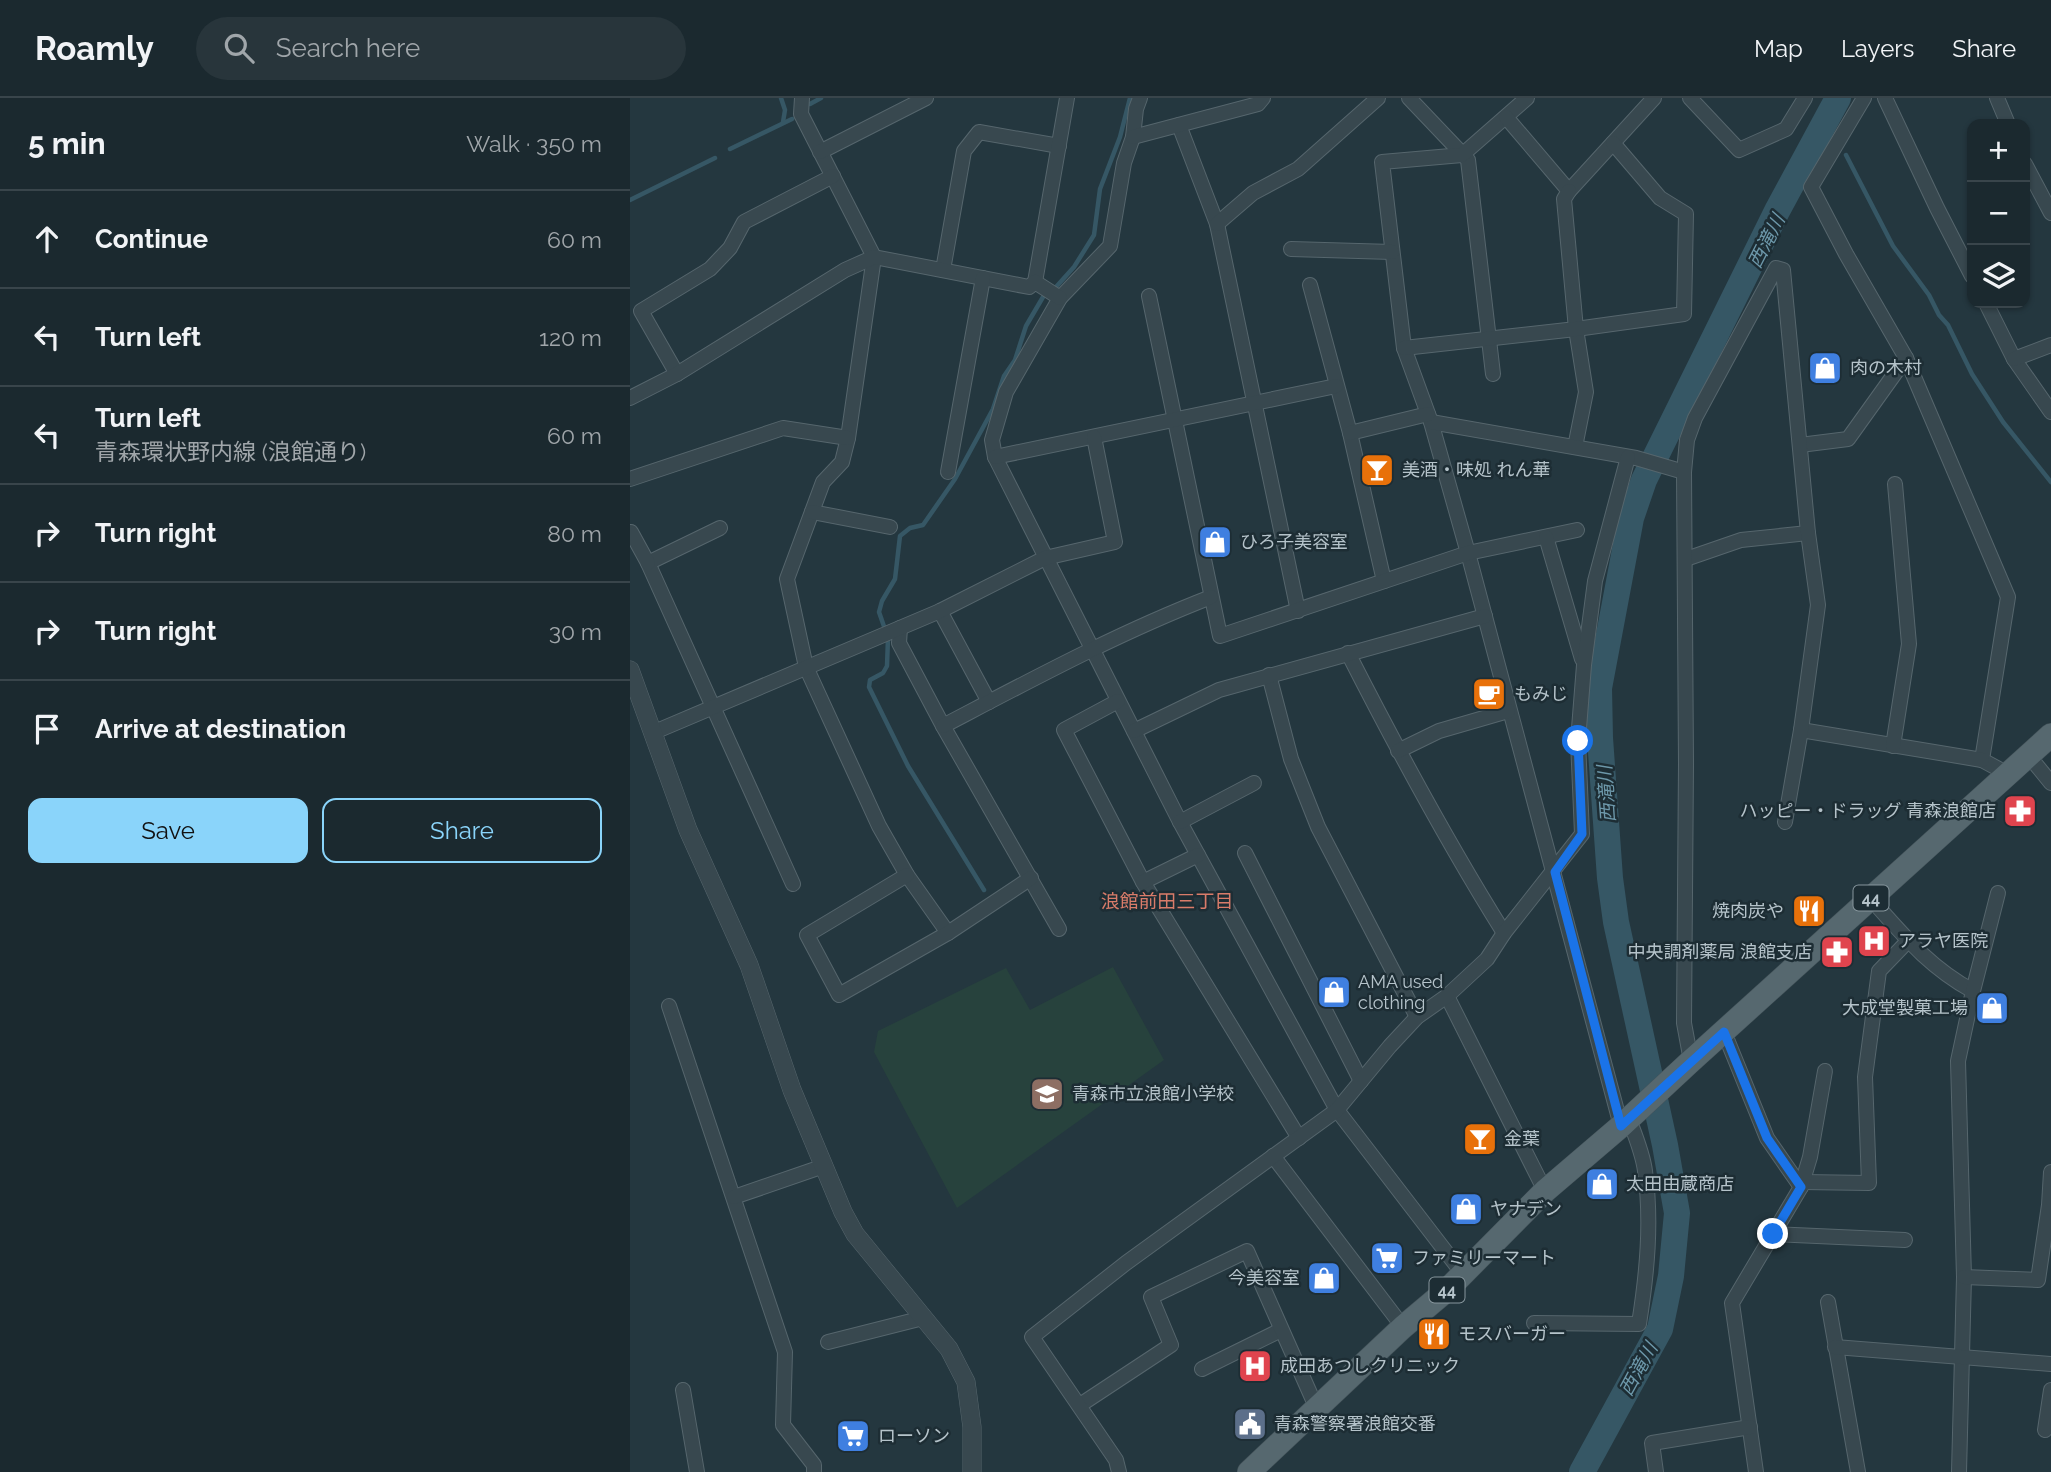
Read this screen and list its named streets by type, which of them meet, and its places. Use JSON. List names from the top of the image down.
{
  "streets": {
    "main road": ["44"]
  },
  "districts": ["浪館前田三丁目"],
  "water": ["西滝川"],
  "places": {
    "shop": [
      "肉の木村",
      "ひろ子美容室",
      "AMA used clothing",
      "大成堂製菓工場",
      "太田由蔵商店",
      "ヤナデン",
      "今美容室"
    ],
    "bar": ["美酒・味処 れん華", "金葉"],
    "cafe": ["もみじ"],
    "pharmacy": ["ハッピー・ドラッグ 青森浪館店", "中央調剤薬局 浪館支店"],
    "restaurant": ["焼肉炭や", "モスバーガー"],
    "hospital": ["アラヤ医院", "成田あつしクリニック"],
    "school or university": ["青森市立浪館小学校"],
    "supermarket": ["ファミリーマート", "ローソン"],
    "public building": ["青森警察署浪館交番"]
  },
  "page": {
    "header": "Roamly",
    "search": "Search here",
    "nav": ["Map", "Layers", "Share"],
    "heading": ["5 min", "Walk · 350 m"],
    "map_buttons": ["+", "−"],
    "list": [
      ["Continue", "60 m"],
      ["Turn left", "120 m"],
      ["Turn left", "青森環状野内線 (浪館通り)", "60 m"],
      ["Turn right", "80 m"],
      ["Turn right", "30 m"],
      "Arrive at destination"
    ],
    "buttons": ["Save", "Share"]
  }
}
